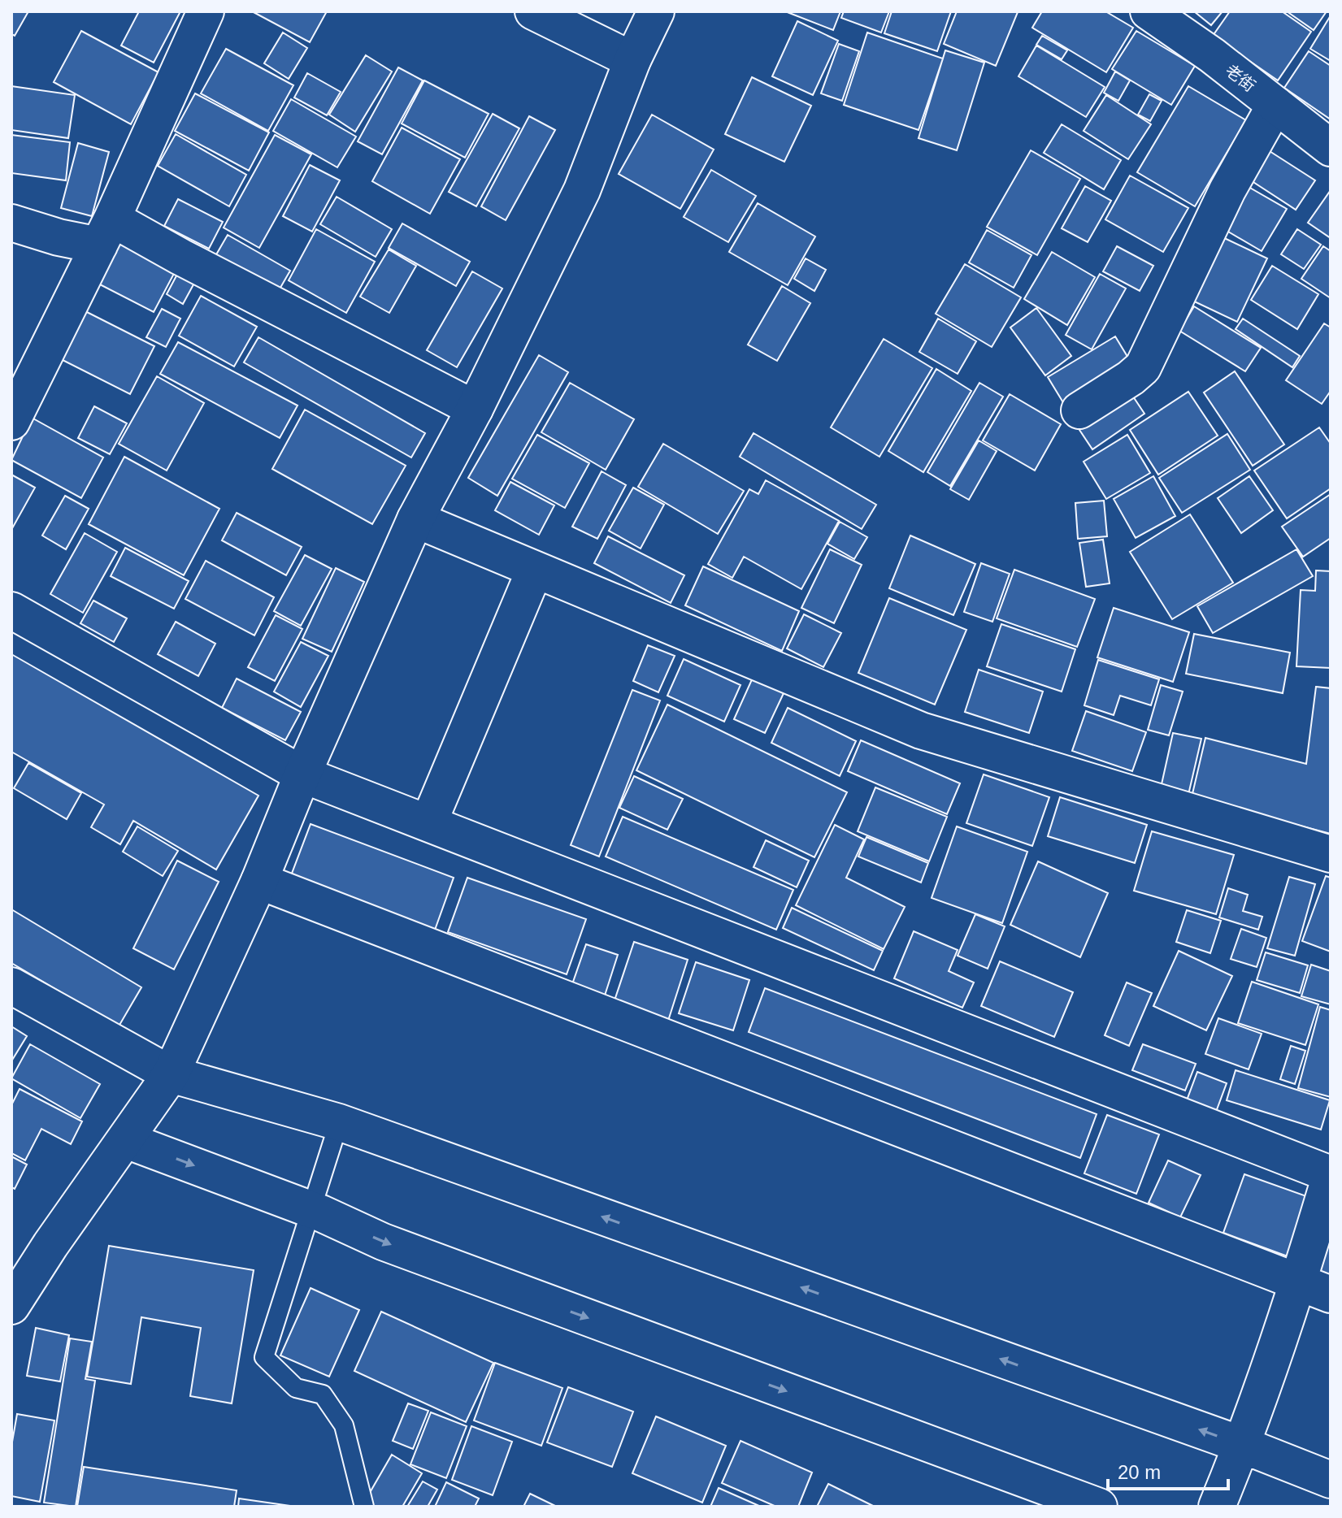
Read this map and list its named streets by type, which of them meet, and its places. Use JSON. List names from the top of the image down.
{
  "streets": {
    "street": ["老街"]
  },
  "scale_bar": "20 m"
}
